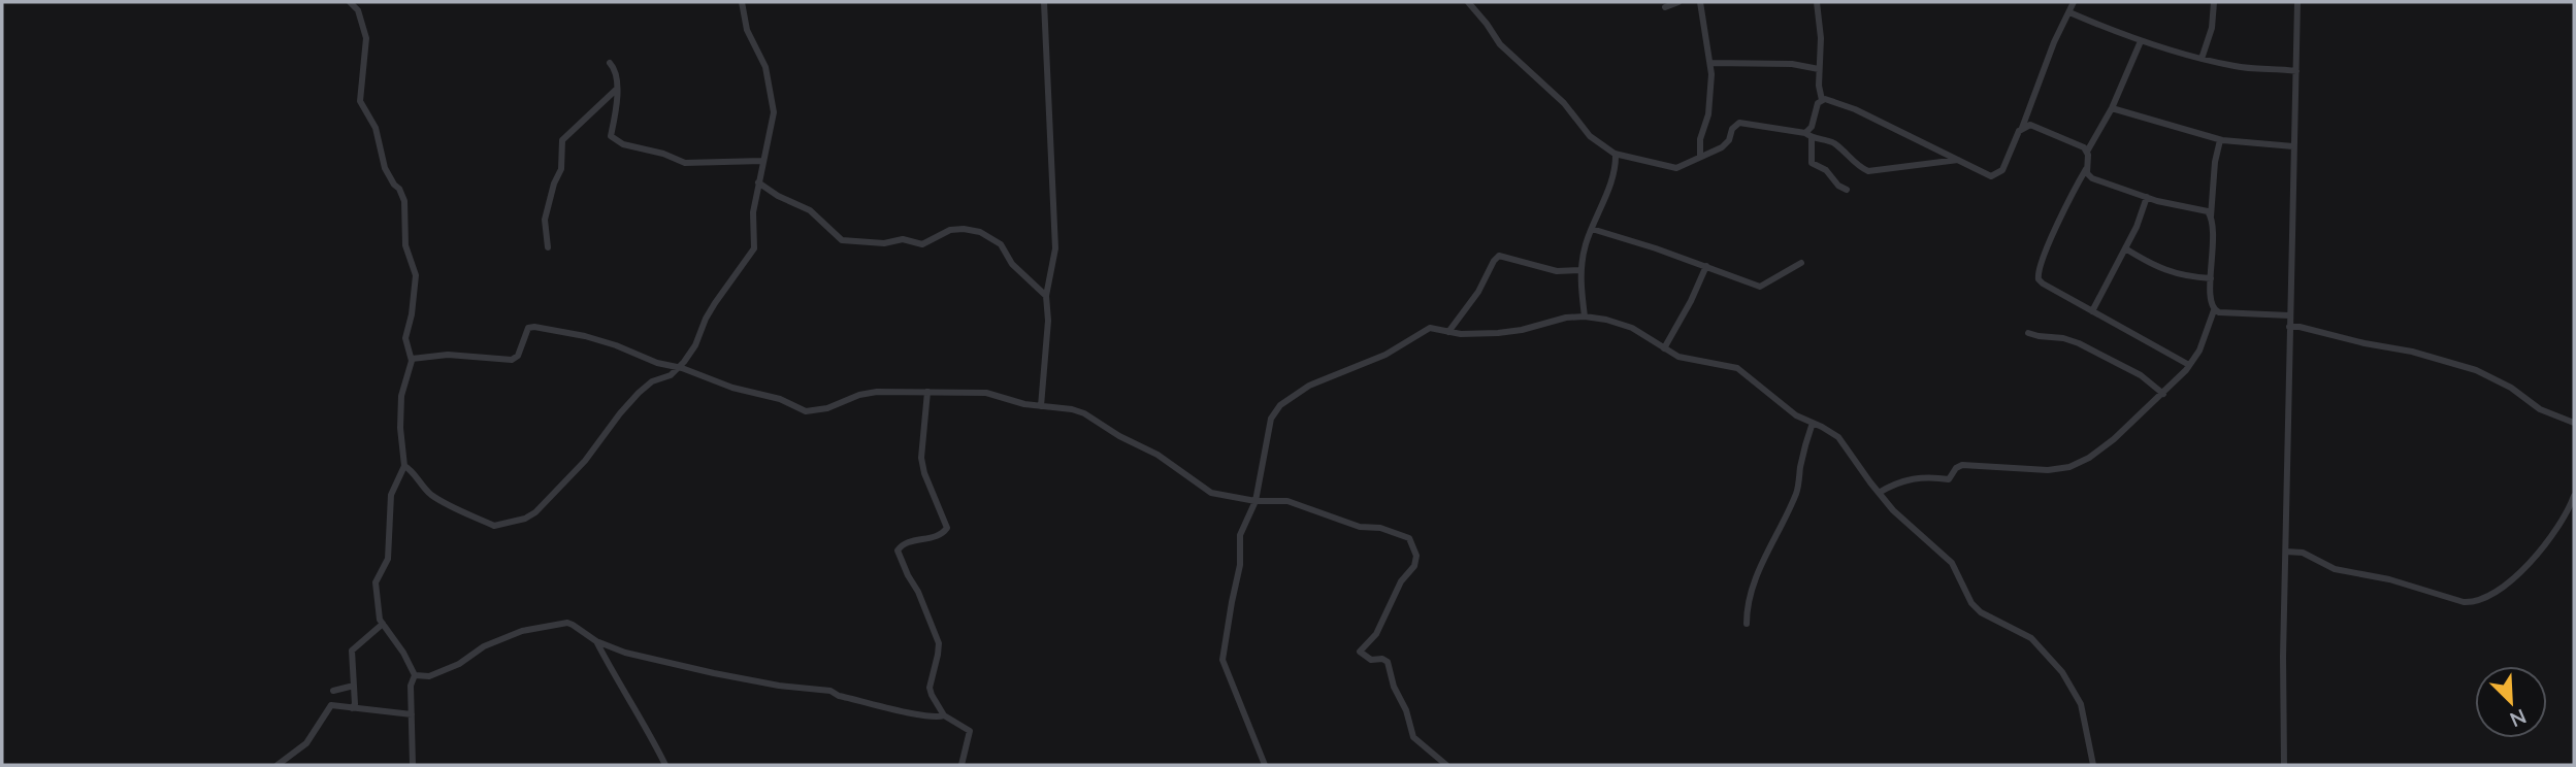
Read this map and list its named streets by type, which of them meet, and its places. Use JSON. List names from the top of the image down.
{
  "north": "bottom right"
}
